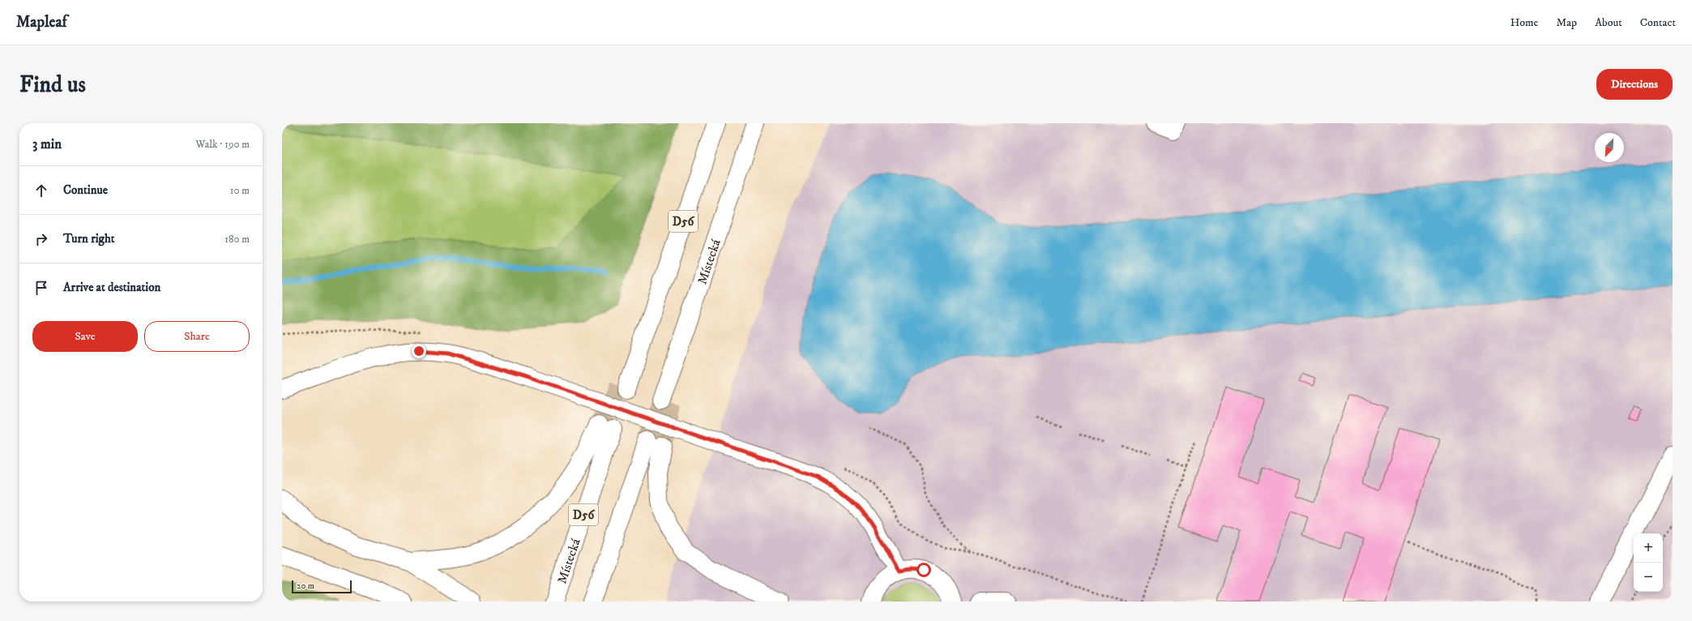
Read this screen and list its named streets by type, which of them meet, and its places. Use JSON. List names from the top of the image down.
{
  "streets": {
    "main road": ["D56", "Místecká"]
  },
  "scale_bar": "20 m",
  "north": "bottom left",
  "page": {
    "header": "Mapleaf",
    "nav": [
      "Home",
      "Map",
      "About",
      "Contact"
    ],
    "buttons": [
      "Directions",
      ["Save", "Share"]
    ],
    "title": "Find us",
    "heading": ["3 min", "Walk · 190 m"],
    "list": [
      ["Continue", "10 m"],
      ["Turn right", "180 m"],
      "Arrive at destination"
    ],
    "map_buttons": ["+", "−"],
    "scale": "20 m"
  }
}
